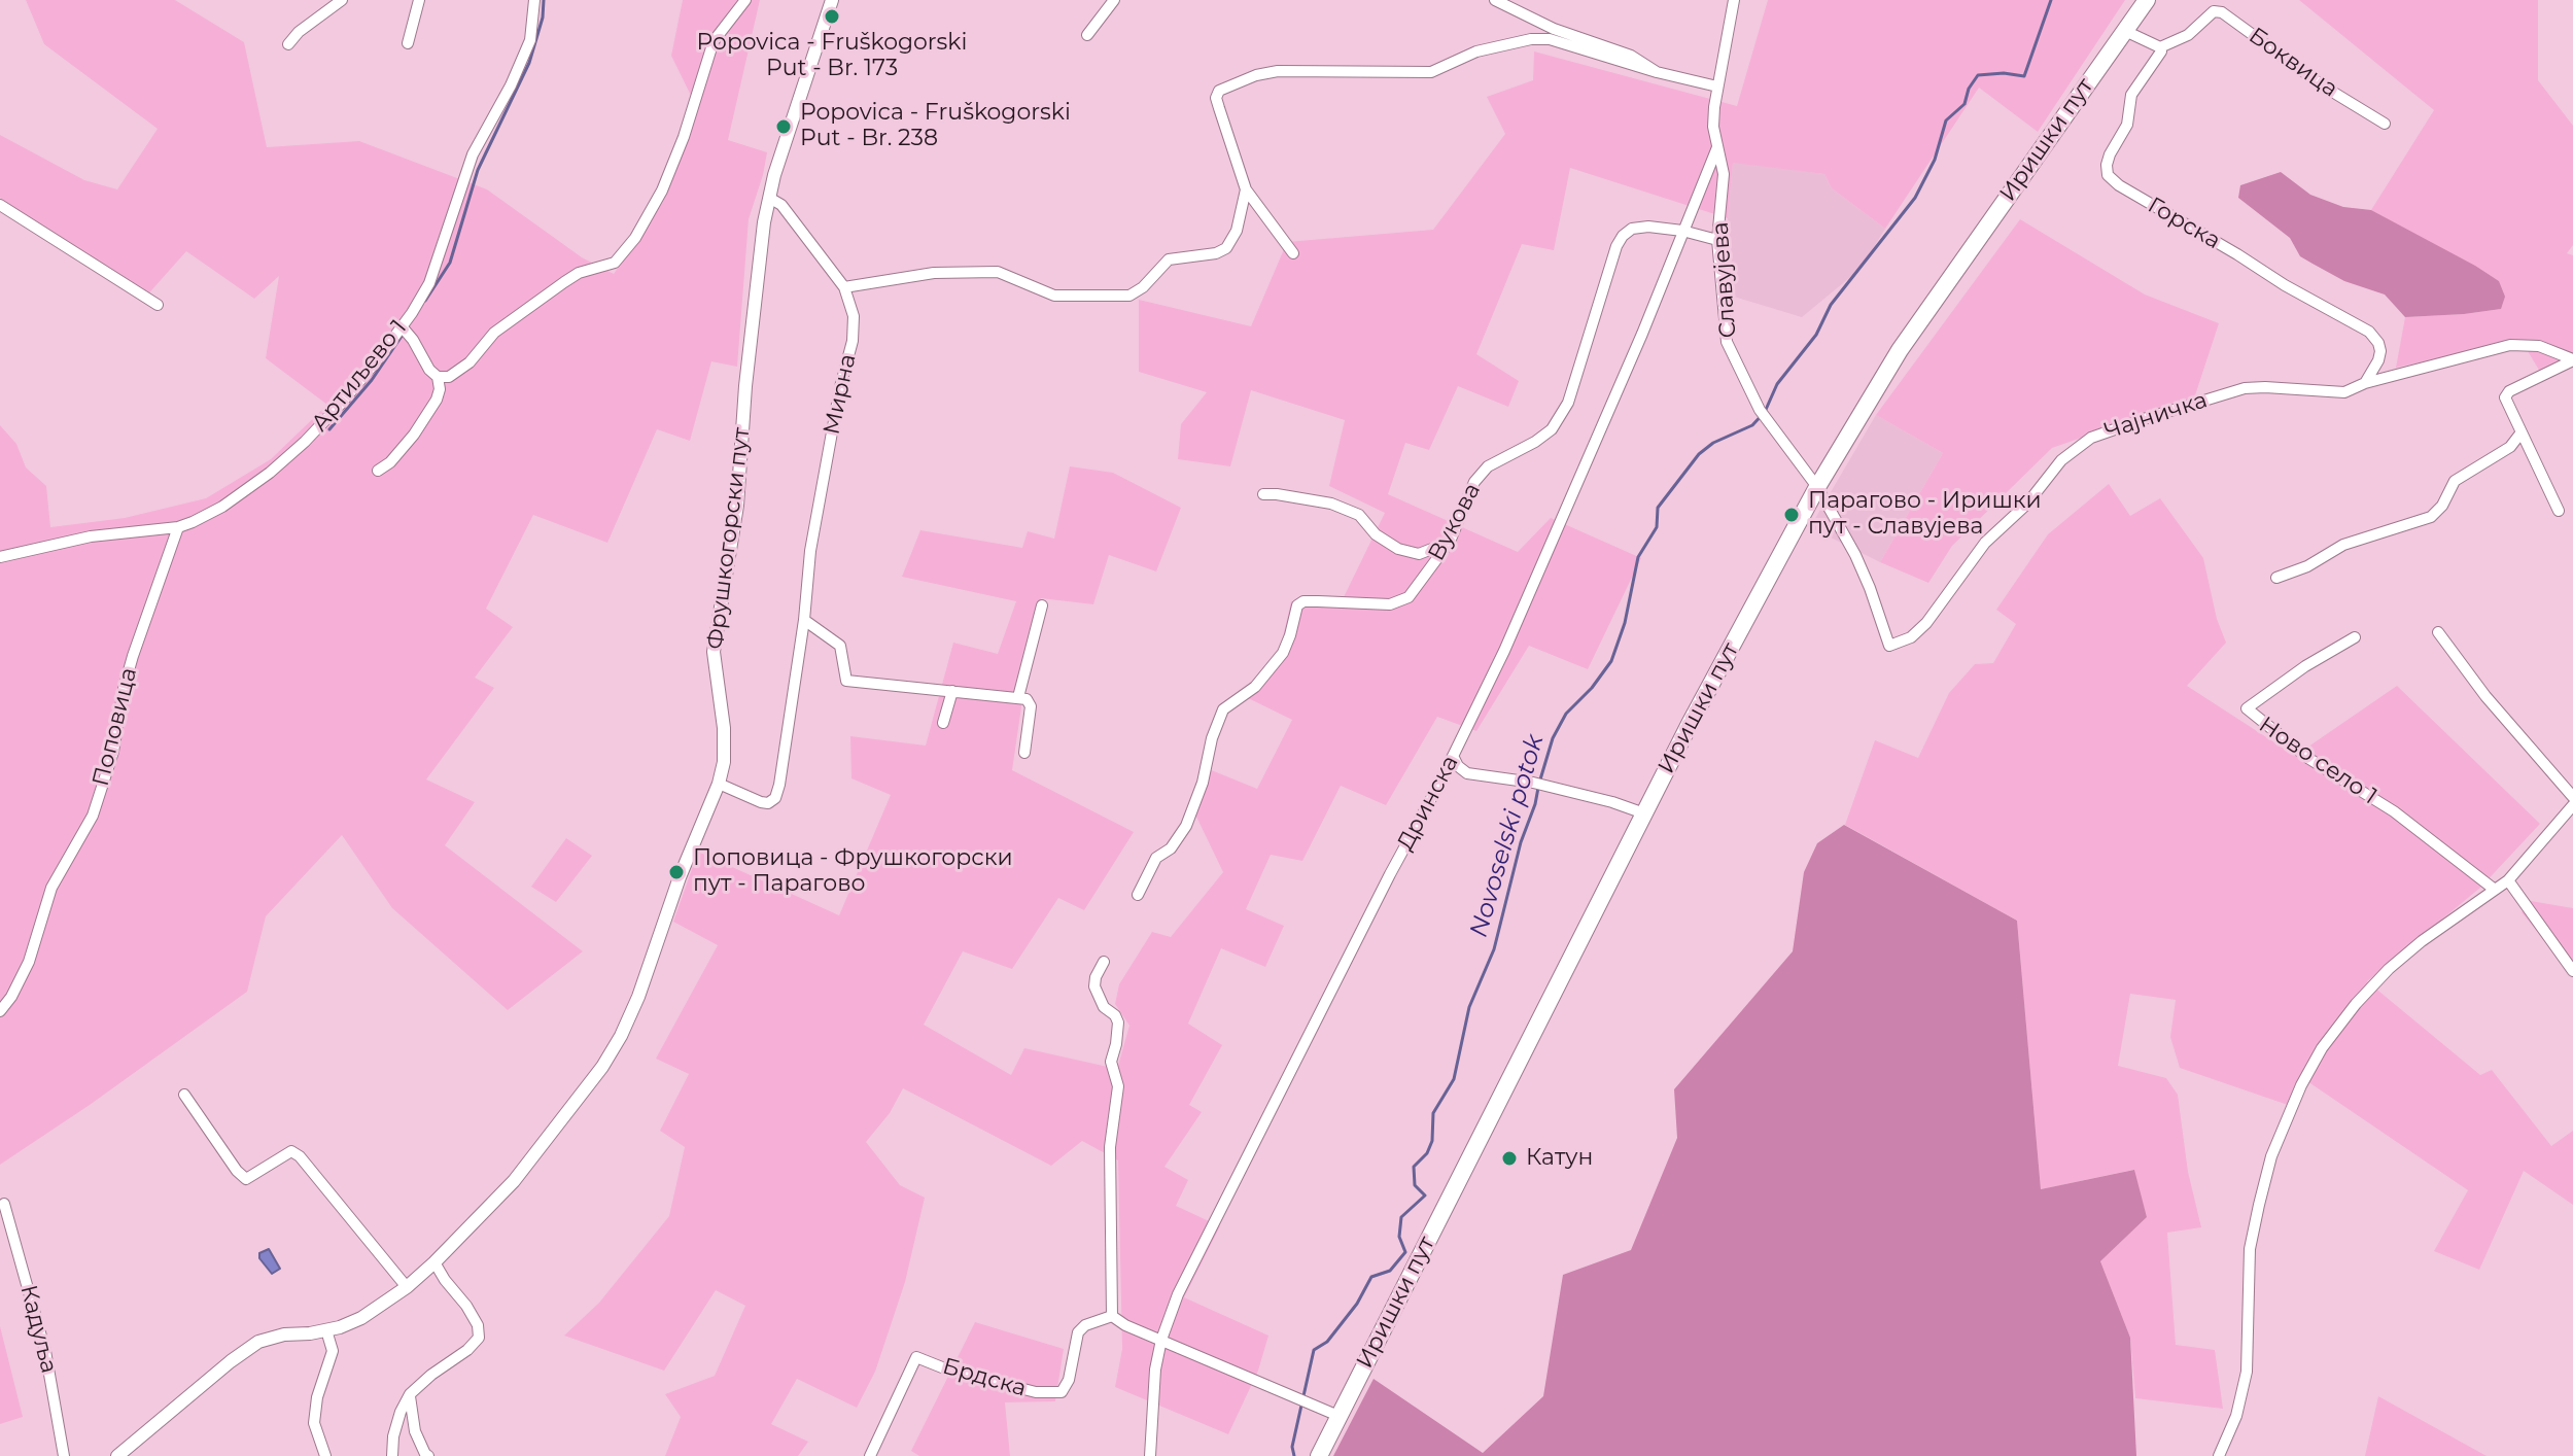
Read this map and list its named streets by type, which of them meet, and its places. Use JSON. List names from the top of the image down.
{
  "streets": {
    "main road": ["Иришки пут"],
    "street": [
      "Боквица",
      "Горска",
      "Славујева",
      "Артиљево 1",
      "Мирна",
      "Чајничка",
      "Вукова",
      "Фрушкогорски пут",
      "Поповица",
      "Ново село 1",
      "Дринска",
      "Кадуља",
      "Брдска"
    ]
  },
  "crossings": [
    ["Боквица", "Горска"],
    ["Иришки пут", "Славујева"],
    ["Горска", "Чајничка"],
    ["Славујева", "Чајничка"],
    ["Славујева", "Вукова"],
    ["Славујева", "Дринска"],
    ["Артиљево 1", "Поповица"],
    ["Мирна", "Фрушкогорски пут"],
    ["Вукова", "Дринска"]
  ],
  "water": ["Novoselski potok"],
  "places": [
    "Popovica - Fruškogorski Put - Br. 173",
    "Popovica - Fruškogorski Put - Br. 238",
    "Парагово - Иришки пут - Славујева",
    "Поповица - Фрушкогорски пут - Парагово",
    "Катун"
  ]
}
